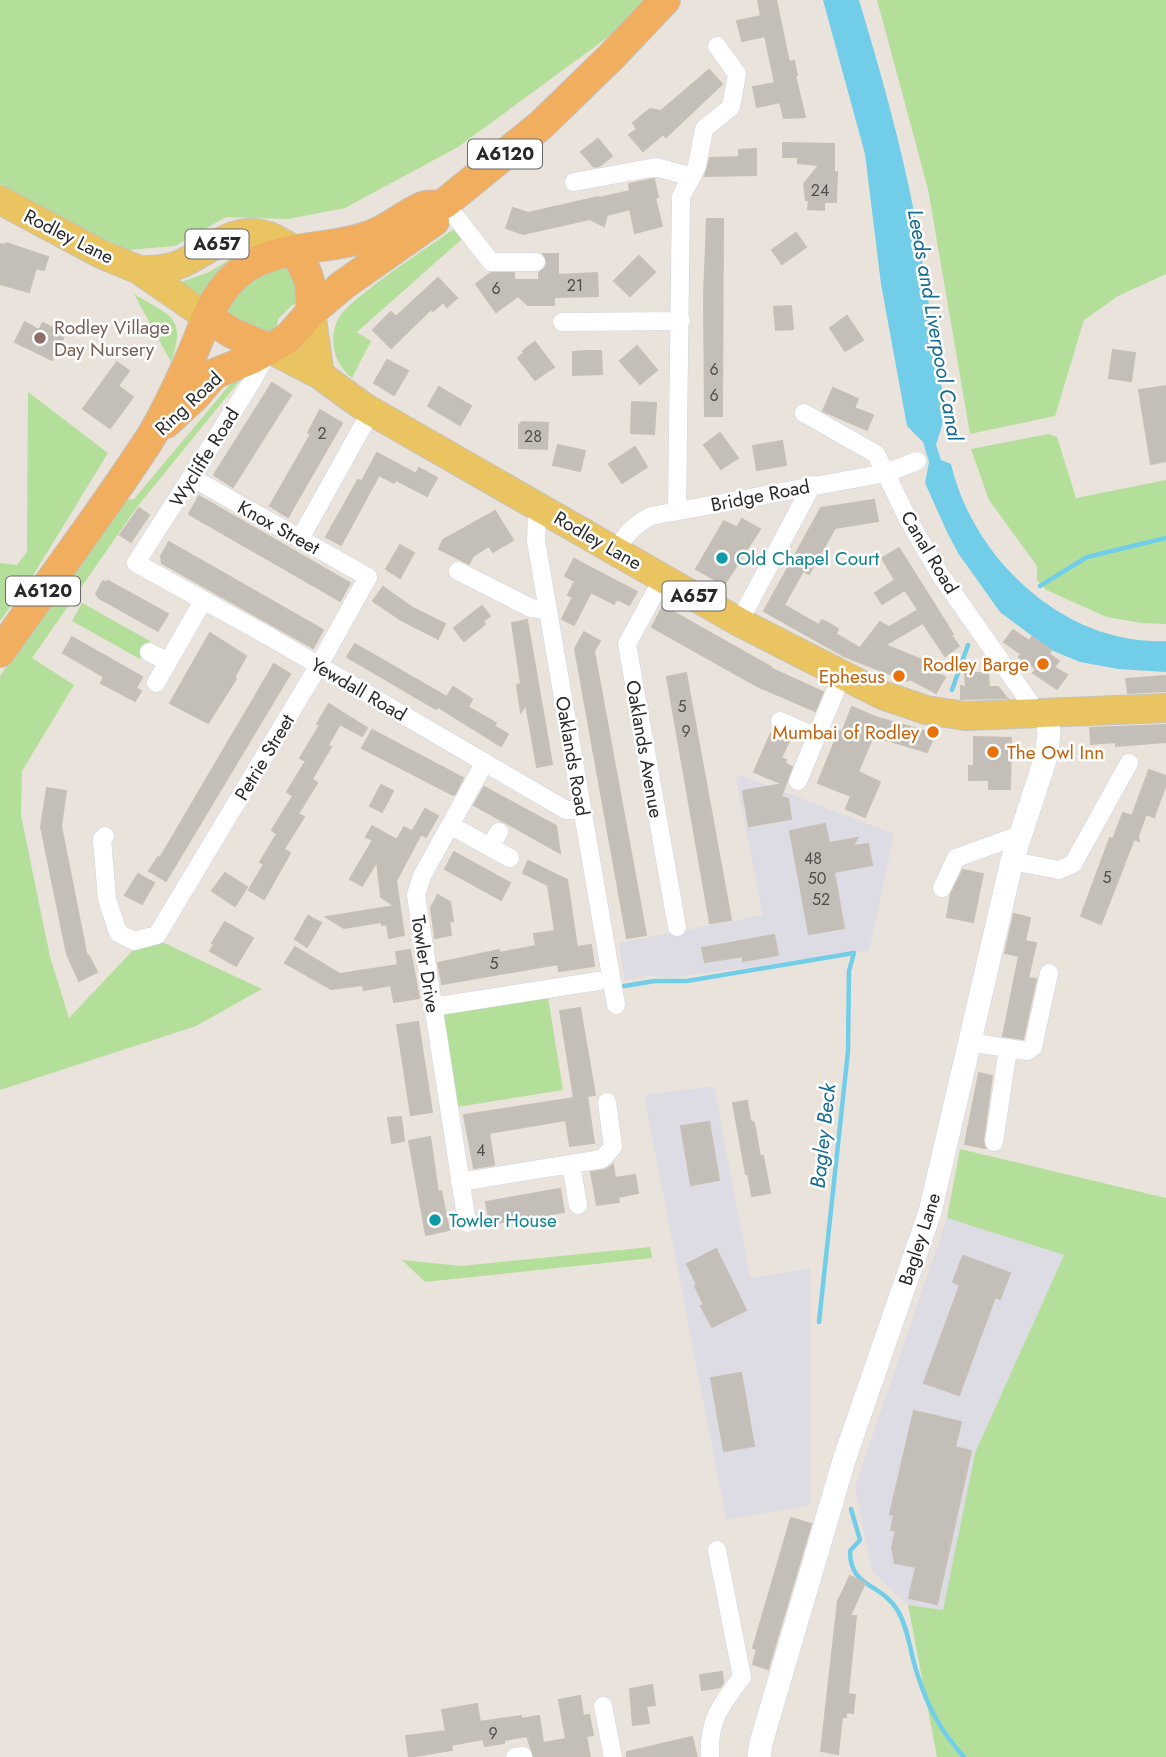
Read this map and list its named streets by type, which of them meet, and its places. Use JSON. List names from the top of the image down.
{
  "streets": {
    "highway": ["A6120", "Ring Road"],
    "main road": ["Rodley Lane", "A657"],
    "street": [
      "Wycliffe Road",
      "Bridge Road",
      "Knox Street",
      "Canal Road",
      "Yewdall Road",
      "Oaklands Avenue",
      "Oaklands Road",
      "Petrie Street",
      "Towler Drive",
      "Bagley Lane"
    ]
  },
  "crossings": [
    ["A6120", "Rodley Lane"],
    ["A6120", "Ring Road"],
    ["A6120", "Wycliffe Road"],
    ["Rodley Lane", "A657"],
    ["Rodley Lane", "Ring Road"],
    ["Rodley Lane", "Wycliffe Road"],
    ["Rodley Lane", "Bridge Road"],
    ["Rodley Lane", "Canal Road"],
    ["Rodley Lane", "Oaklands Avenue"],
    ["Rodley Lane", "Oaklands Road"],
    ["Rodley Lane", "Bagley Lane"],
    ["A657", "Canal Road"],
    ["A657", "Bagley Lane"],
    ["Ring Road", "Wycliffe Road"],
    ["Wycliffe Road", "Knox Street"],
    ["Wycliffe Road", "Yewdall Road"],
    ["Bridge Road", "Canal Road"],
    ["Knox Street", "Petrie Street"],
    ["Canal Road", "Bagley Lane"],
    ["Yewdall Road", "Oaklands Road"],
    ["Yewdall Road", "Petrie Street"],
    ["Yewdall Road", "Towler Drive"]
  ],
  "water": ["Leeds and Liverpool Canal", "Bagley Beck"],
  "places": [
    "Rodley Village Day Nursery",
    "Old Chapel Court",
    "Rodley Barge",
    "Ephesus",
    "Mumbai of Rodley",
    "The Owl Inn",
    "Towler House"
  ],
  "house_numbers": [
    "24",
    "21",
    "6",
    "6",
    "6",
    "2",
    "28",
    "5",
    "9",
    "48",
    "5",
    "50",
    "52",
    "5",
    "4",
    "9"
  ]
}
